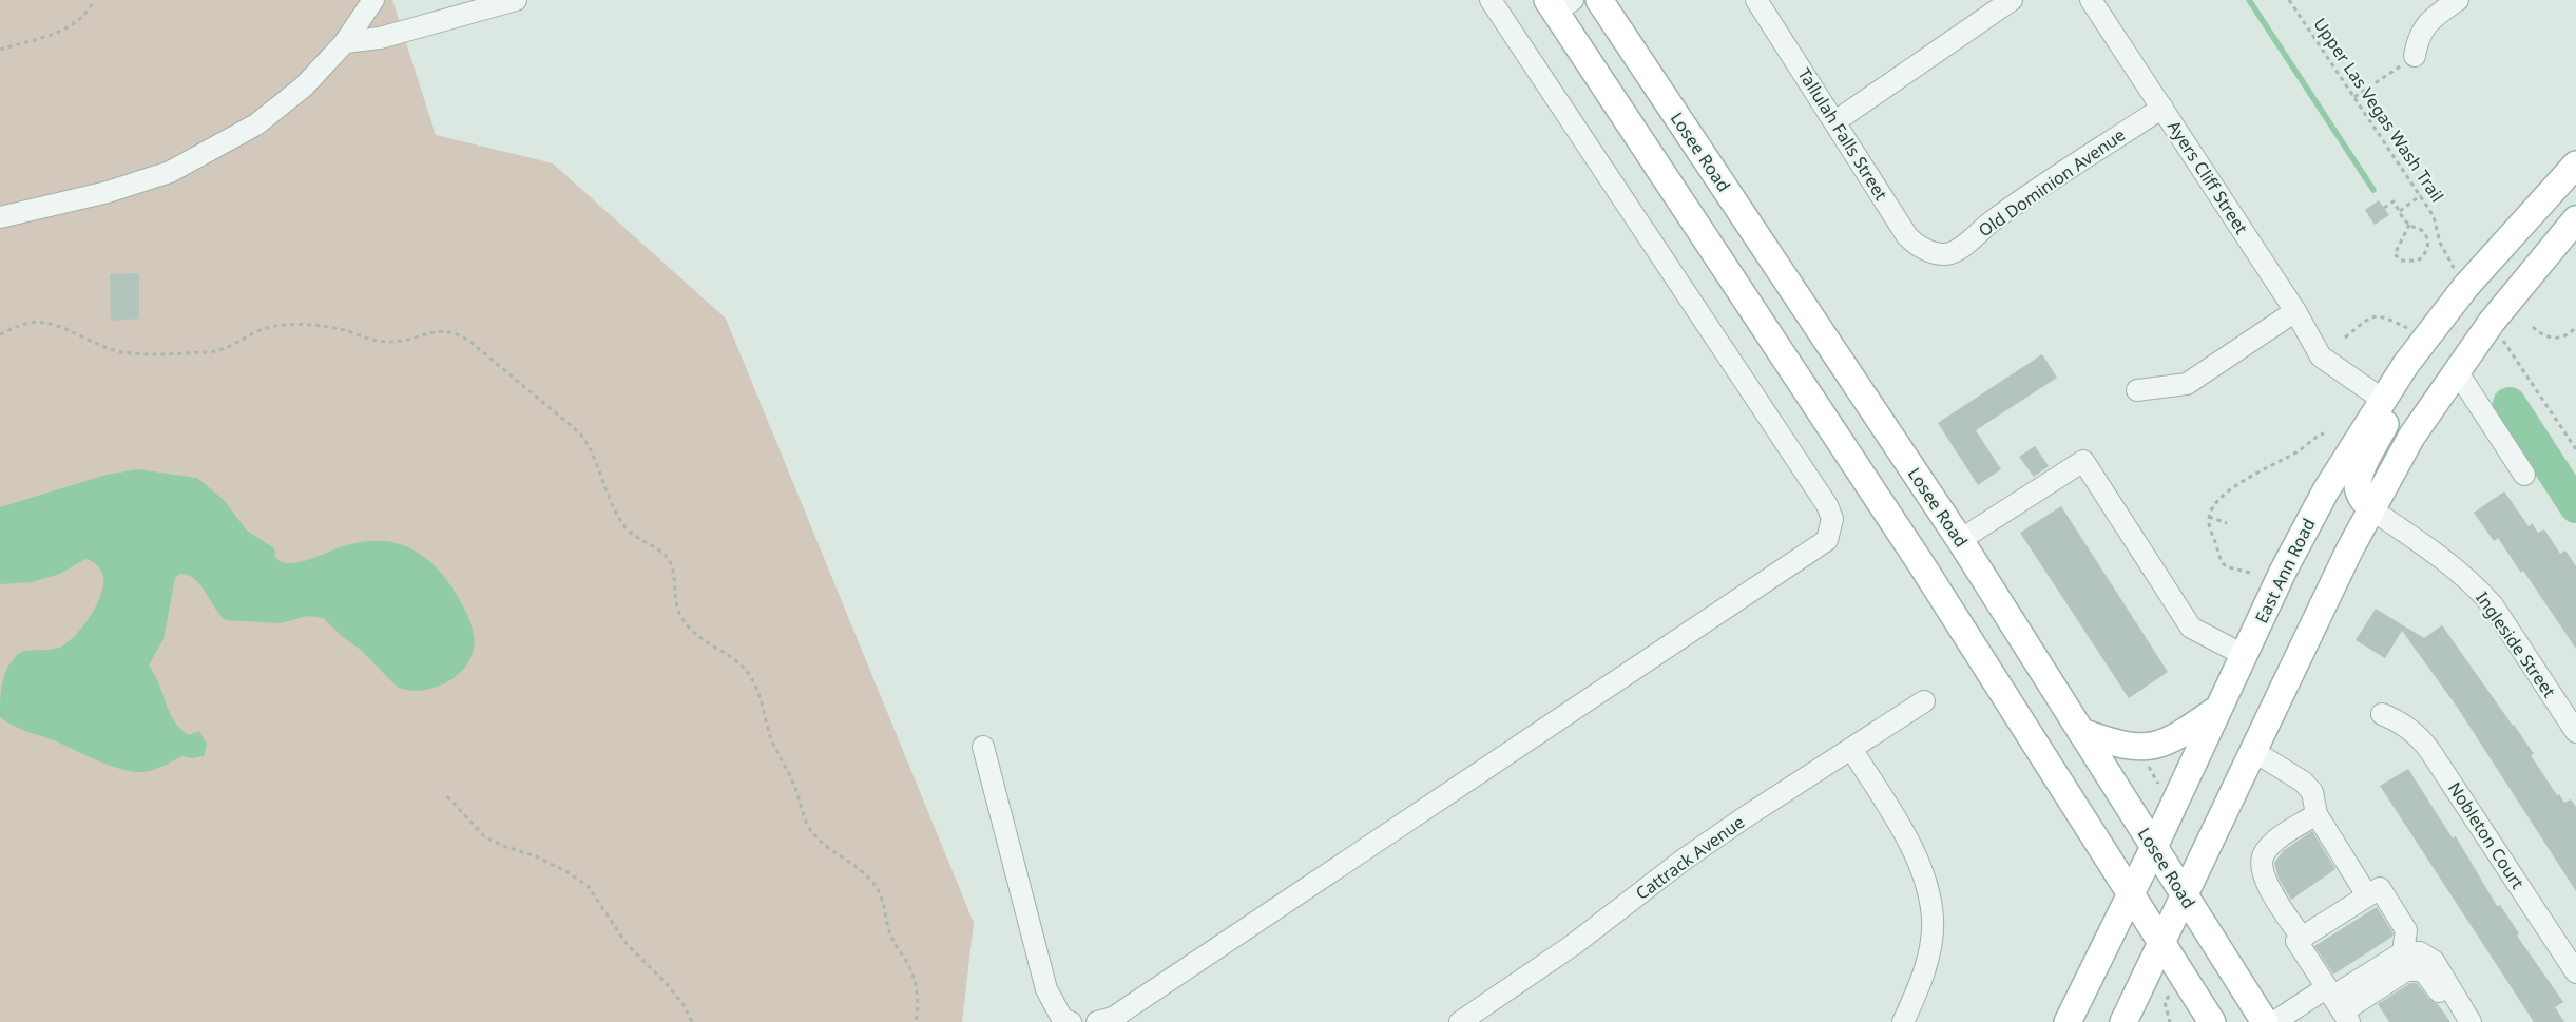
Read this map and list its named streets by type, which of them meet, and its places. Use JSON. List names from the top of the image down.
{
  "streets": {
    "main road": ["Losee Road", "East Ann Road"],
    "street": [
      "Tallulah Falls Street",
      "Ayers Cliff Street",
      "Old Dominion Avenue",
      "Ingleside Street",
      "Nobleton Court",
      "Cattrack Avenue"
    ],
    "path": ["Upper Las Vegas Wash Trail"]
  },
  "crossings": [
    ["Upper Las Vegas Wash Trail", "East Ann Road"],
    ["Tallulah Falls Street", "Old Dominion Avenue"],
    ["Losee Road", "East Ann Road"],
    ["Ayers Cliff Street", "Old Dominion Avenue"],
    ["Ayers Cliff Street", "East Ann Road"]
  ]
}
